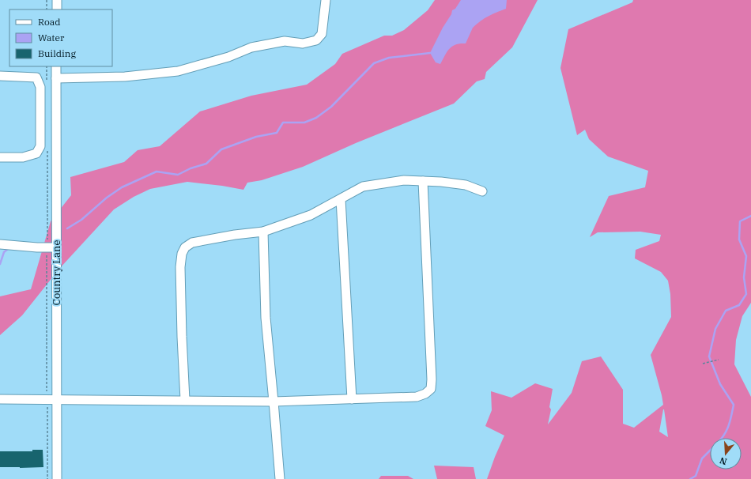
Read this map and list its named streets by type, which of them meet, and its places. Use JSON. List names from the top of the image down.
{
  "streets": {
    "street": ["Country Lane"]
  },
  "legend": ["Road", "Water", "Building"],
  "north": "bottom"
}
